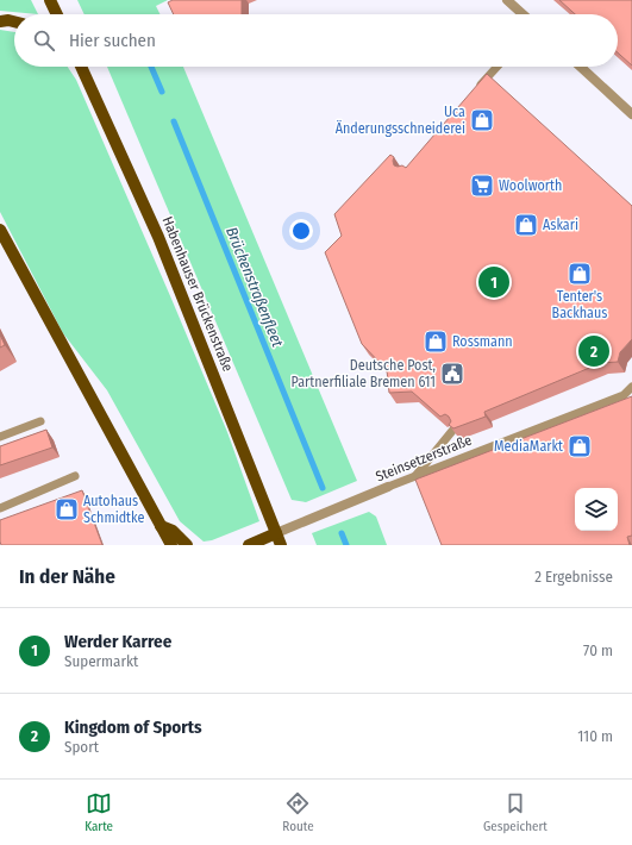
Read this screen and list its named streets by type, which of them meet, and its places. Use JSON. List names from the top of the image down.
{
  "streets": {
    "main road": ["Habenhauser Brückenstraße"],
    "street": ["Steinsetzerstraße"]
  },
  "crossings": [
    ["Habenhauser Brückenstraße", "Steinsetzerstraße"]
  ],
  "water": ["Brückenstraßenfleet"],
  "places": {
    "shop": [
      "Uca Änderungsschneiderei",
      "Askari",
      "Tenter's Backhaus",
      "Rossmann",
      "MediaMarkt",
      "Autohaus Schmidtke"
    ],
    "supermarket": ["Woolworth"],
    "public building": ["Deutsche Post, Partnerfiliale Bremen 611"]
  },
  "page": {
    "search": "Hier suchen",
    "pins": ["1", "2"],
    "heading": ["In der Nähe", "2 Ergebnisse"],
    "list": [
      {
        "mark": "1",
        "name": "Werder Karree",
        "note": "Supermarkt",
        "value": "70 m"
      },
      {
        "mark": "2",
        "name": "Kingdom of Sports",
        "note": "Sport",
        "value": "110 m"
      }
    ],
    "nav": ["Karte", "Route", "Gespeichert"]
  }
}
